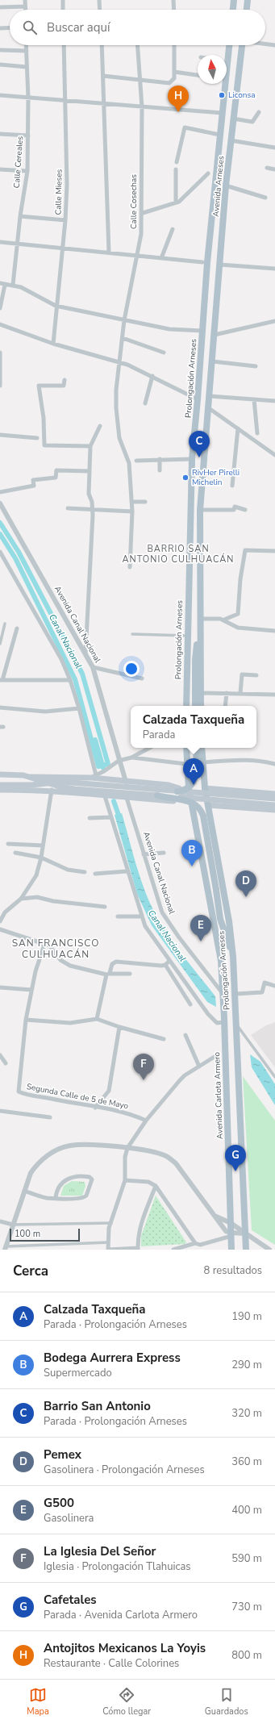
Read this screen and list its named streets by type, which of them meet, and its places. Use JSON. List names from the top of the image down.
{
  "streets": {
    "main road": ["Avenida Arneses", "Prolongación Arneses", "Avenida Carlota Armero"],
    "street": [
      "Calle Cereales",
      "Calle Mieses",
      "Calle Cosechas",
      "Avenida Canal Nacional",
      "Segunda Calle de 5 de Mayo"
    ]
  },
  "crossings": [
    ["Avenida Arneses", "Prolongación Arneses"],
    ["Prolongación Arneses", "Avenida Canal Nacional"],
    ["Prolongación Arneses", "Avenida Carlota Armero"]
  ],
  "districts": ["BARRIO SAN ANTONIO CULHUACÁN", "SAN FRANCISCO CULHUACÁN"],
  "water": ["Canal Nacional"],
  "places": ["Liconsa", "RivHer Pirelli Michelin"],
  "scale_bar": "100 m",
  "north": "top",
  "page": {
    "search": "Buscar aquí",
    "pins": [
      "H",
      "C",
      "A",
      "B",
      "D",
      "E",
      "F",
      "G"
    ],
    "popup": ["Calzada Taxqueña", "Parada"],
    "scale": "100 m",
    "heading": ["Cerca", "8 resultados"],
    "list": [
      {
        "mark": "A",
        "name": "Calzada Taxqueña",
        "note": "Parada · Prolongación Arneses",
        "value": "190 m"
      },
      {
        "mark": "B",
        "name": "Bodega Aurrera Express",
        "note": "Supermercado",
        "value": "290 m"
      },
      {
        "mark": "C",
        "name": "Barrio San Antonio",
        "note": "Parada · Prolongación Arneses",
        "value": "320 m"
      },
      {
        "mark": "D",
        "name": "Pemex",
        "note": "Gasolinera · Prolongación Arneses",
        "value": "360 m"
      },
      {
        "mark": "E",
        "name": "G500",
        "note": "Gasolinera",
        "value": "400 m"
      },
      {
        "mark": "F",
        "name": "La Iglesia Del Señor",
        "note": "Iglesia · Prolongación Tlahuicas",
        "value": "590 m"
      },
      {
        "mark": "G",
        "name": "Cafetales",
        "note": "Parada · Avenida Carlota Armero",
        "value": "730 m"
      },
      {
        "mark": "H",
        "name": "Antojitos Mexicanos La Yoyis",
        "note": "Restaurante · Calle Colorines",
        "value": "800 m"
      }
    ],
    "nav": ["Mapa", "Cómo llegar", "Guardados"]
  }
}
